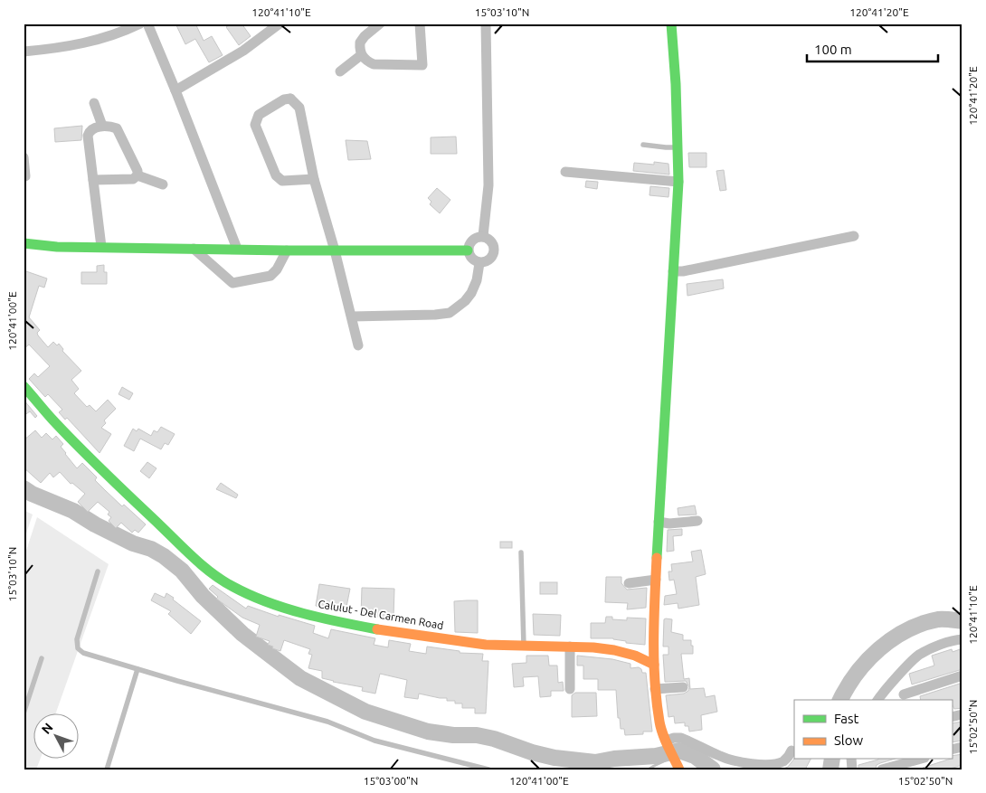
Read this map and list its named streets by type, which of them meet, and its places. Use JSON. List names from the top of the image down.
{
  "streets": {
    "main road": ["Calulut - Del Carmen Road"]
  },
  "legend": ["Fast", "Slow"],
  "scale_bar": "100 m",
  "north": "top left",
  "coordinates": [
    "120°41'10\"E",
    "15°03'10\"N",
    "120°41'20\"E",
    "120°41'00\"E",
    "15°02'50\"N",
    "15°03'00\"N"
  ]
}
